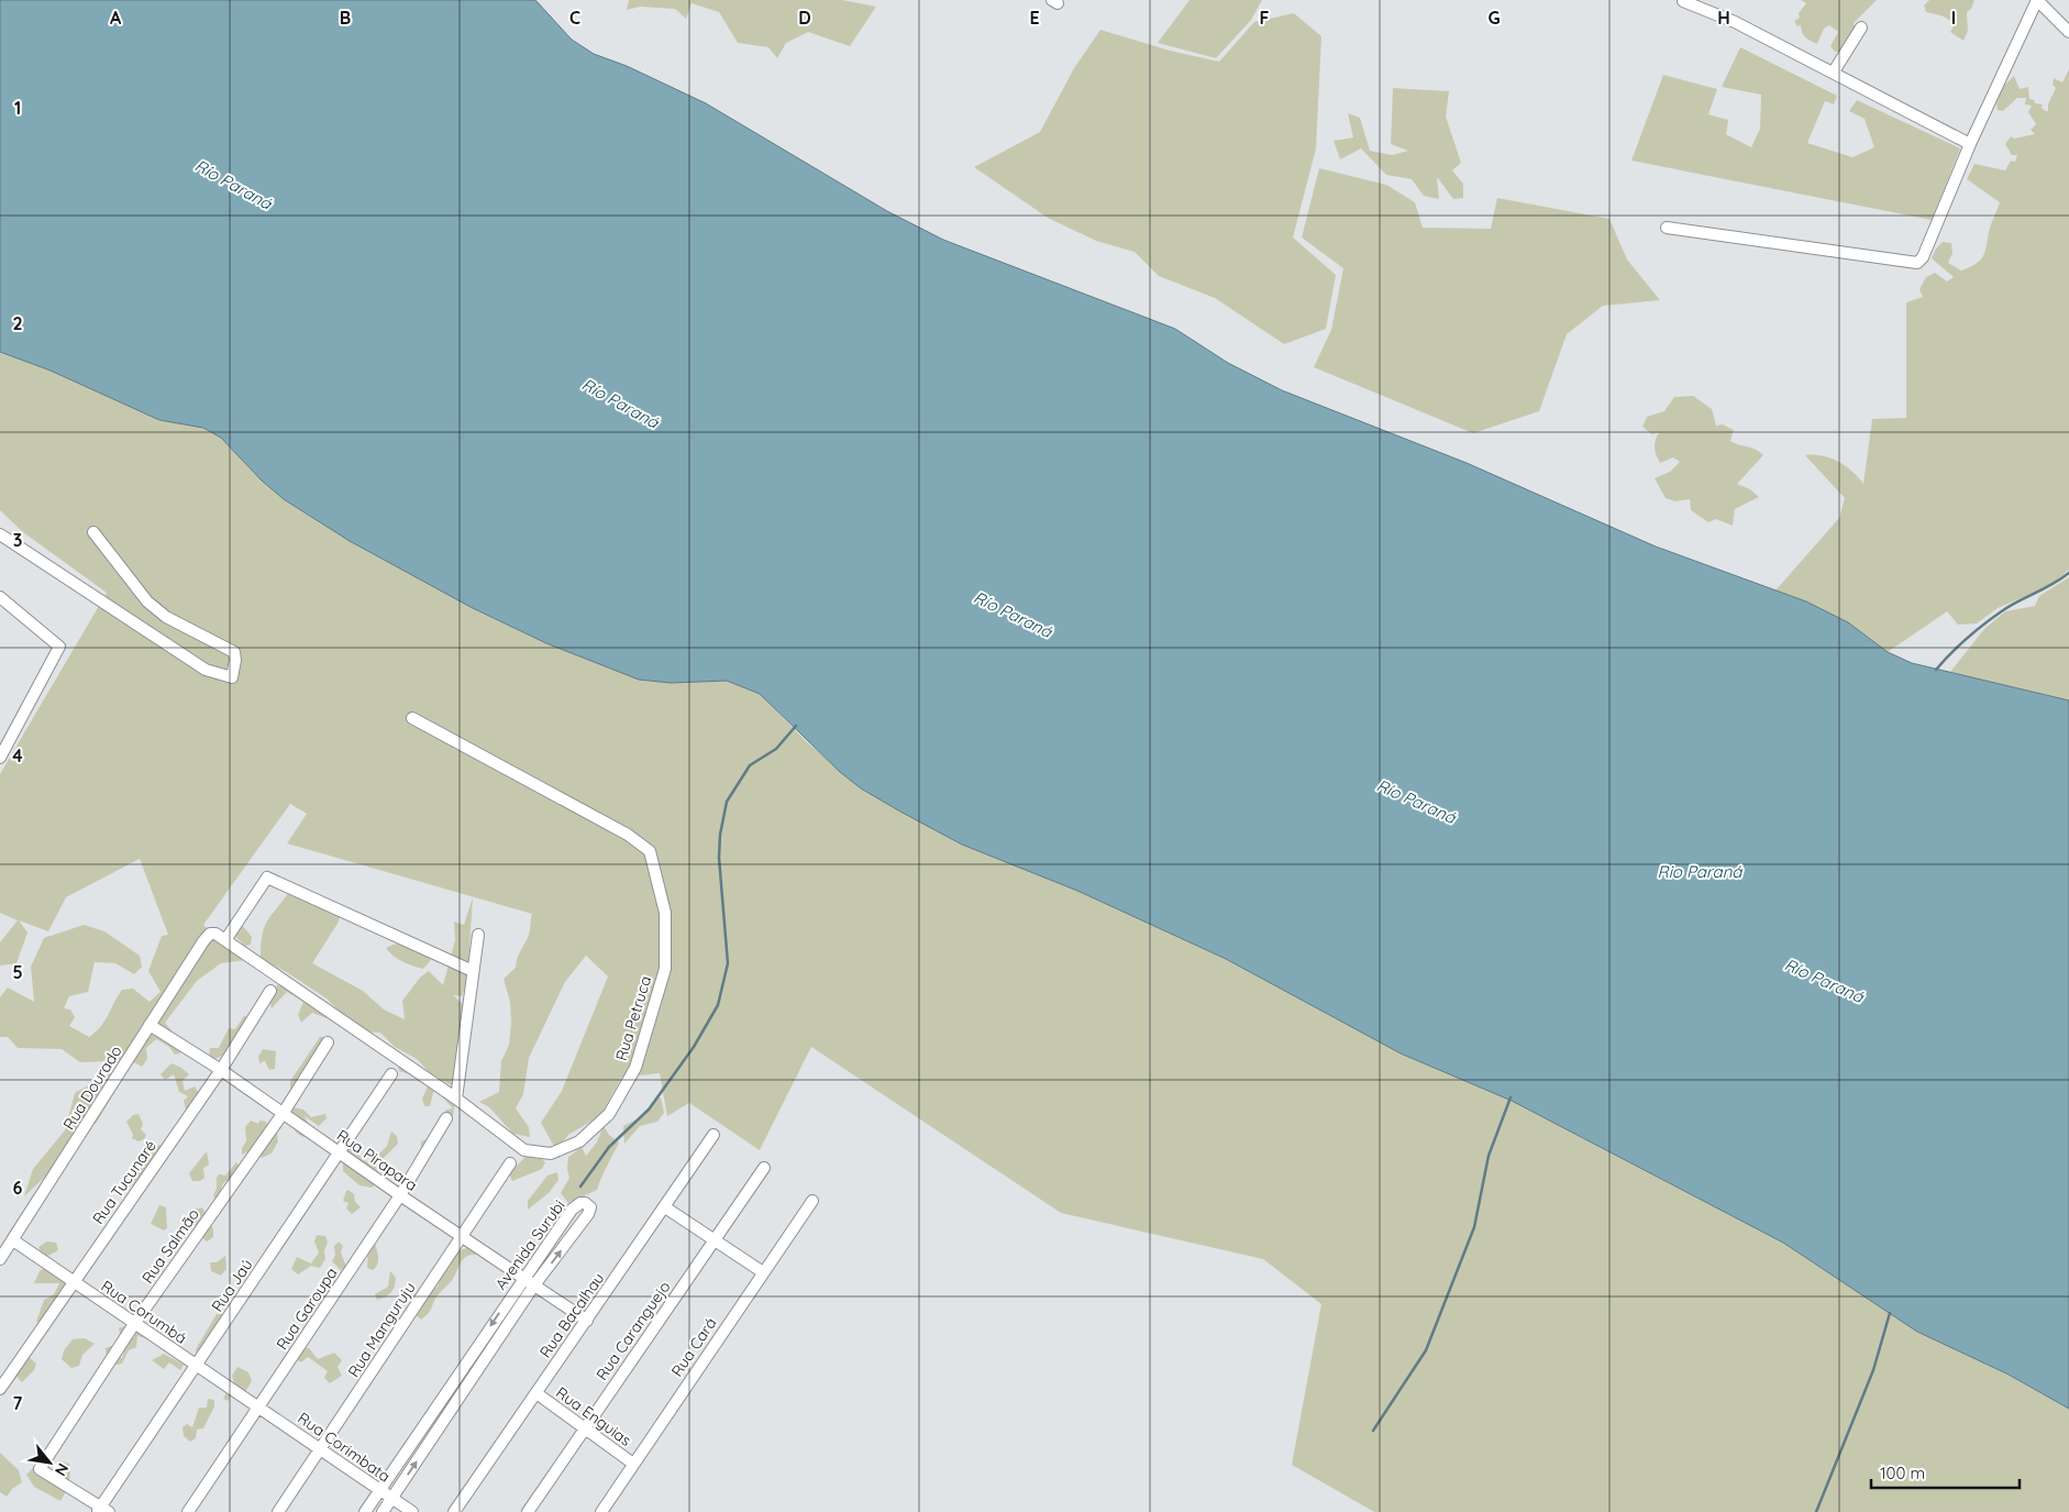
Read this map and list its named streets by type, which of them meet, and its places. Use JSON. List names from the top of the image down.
{
  "streets": {
    "street": [
      "Rua Petruca",
      "Rua Dourado",
      "Rua Pirapara",
      "Rua Tucunaré",
      "Avenida Surubi",
      "Rua Salmão",
      "Rua Jaú",
      "Rua Garoupa",
      "Rua Corumbá",
      "Rua Bacalhau",
      "Rua Manguruju",
      "Rua Caranguejo",
      "Rua Cará",
      "Rua Enguias",
      "Rua Corimbata"
    ]
  },
  "crossings": [
    ["Rua Petruca", "Rua Dourado"],
    ["Rua Dourado", "Rua Pirapara"],
    ["Rua Dourado", "Rua Corumbá"],
    ["Rua Pirapara", "Rua Tucunaré"],
    ["Rua Pirapara", "Avenida Surubi"],
    ["Rua Pirapara", "Rua Salmão"],
    ["Rua Pirapara", "Rua Jaú"],
    ["Rua Pirapara", "Rua Garoupa"],
    ["Rua Pirapara", "Rua Bacalhau"],
    ["Rua Pirapara", "Rua Manguruju"],
    ["Rua Tucunaré", "Rua Corumbá"],
    ["Avenida Surubi", "Rua Corimbata"],
    ["Rua Salmão", "Rua Jaú"],
    ["Rua Salmão", "Rua Corumbá"],
    ["Rua Jaú", "Rua Corumbá"],
    ["Rua Garoupa", "Rua Corumbá"],
    ["Rua Garoupa", "Rua Corimbata"],
    ["Rua Corumbá", "Rua Corimbata"],
    ["Rua Bacalhau", "Rua Enguias"],
    ["Rua Manguruju", "Rua Corimbata"],
    ["Rua Caranguejo", "Rua Enguias"],
    ["Rua Cará", "Rua Enguias"]
  ],
  "water": ["Río Paraná", "Rio Paraná"],
  "scale_bar": "100 m",
  "north": "bottom right",
  "grid": {
    "columns": [
      "A",
      "B",
      "C",
      "D",
      "E",
      "F",
      "G",
      "H",
      "I"
    ],
    "rows": [
      "1",
      "2",
      "3",
      "4",
      "5",
      "6",
      "7"
    ]
  }
}
